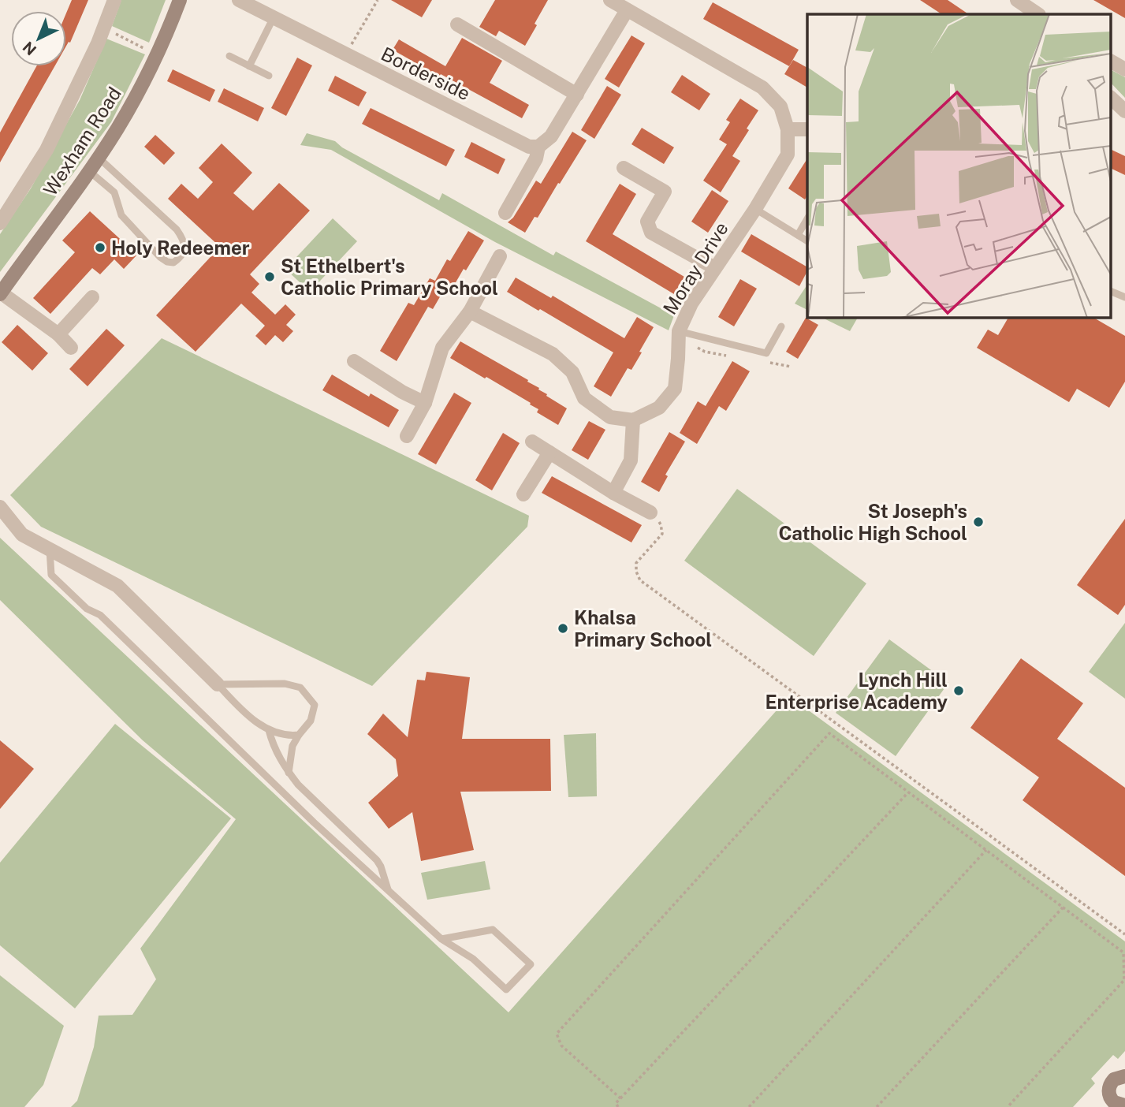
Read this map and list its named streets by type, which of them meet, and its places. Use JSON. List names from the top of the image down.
{
  "streets": {
    "street": ["Borderside", "Wexham Road", "Moray Drive"]
  },
  "places": [
    "Holy Redeemer",
    "St Ethelbert's Catholic Primary School",
    "St Joseph's Catholic High School",
    "Khalsa Primary School",
    "Lynch Hill Enterprise Academy"
  ],
  "north": "bottom left"
}
